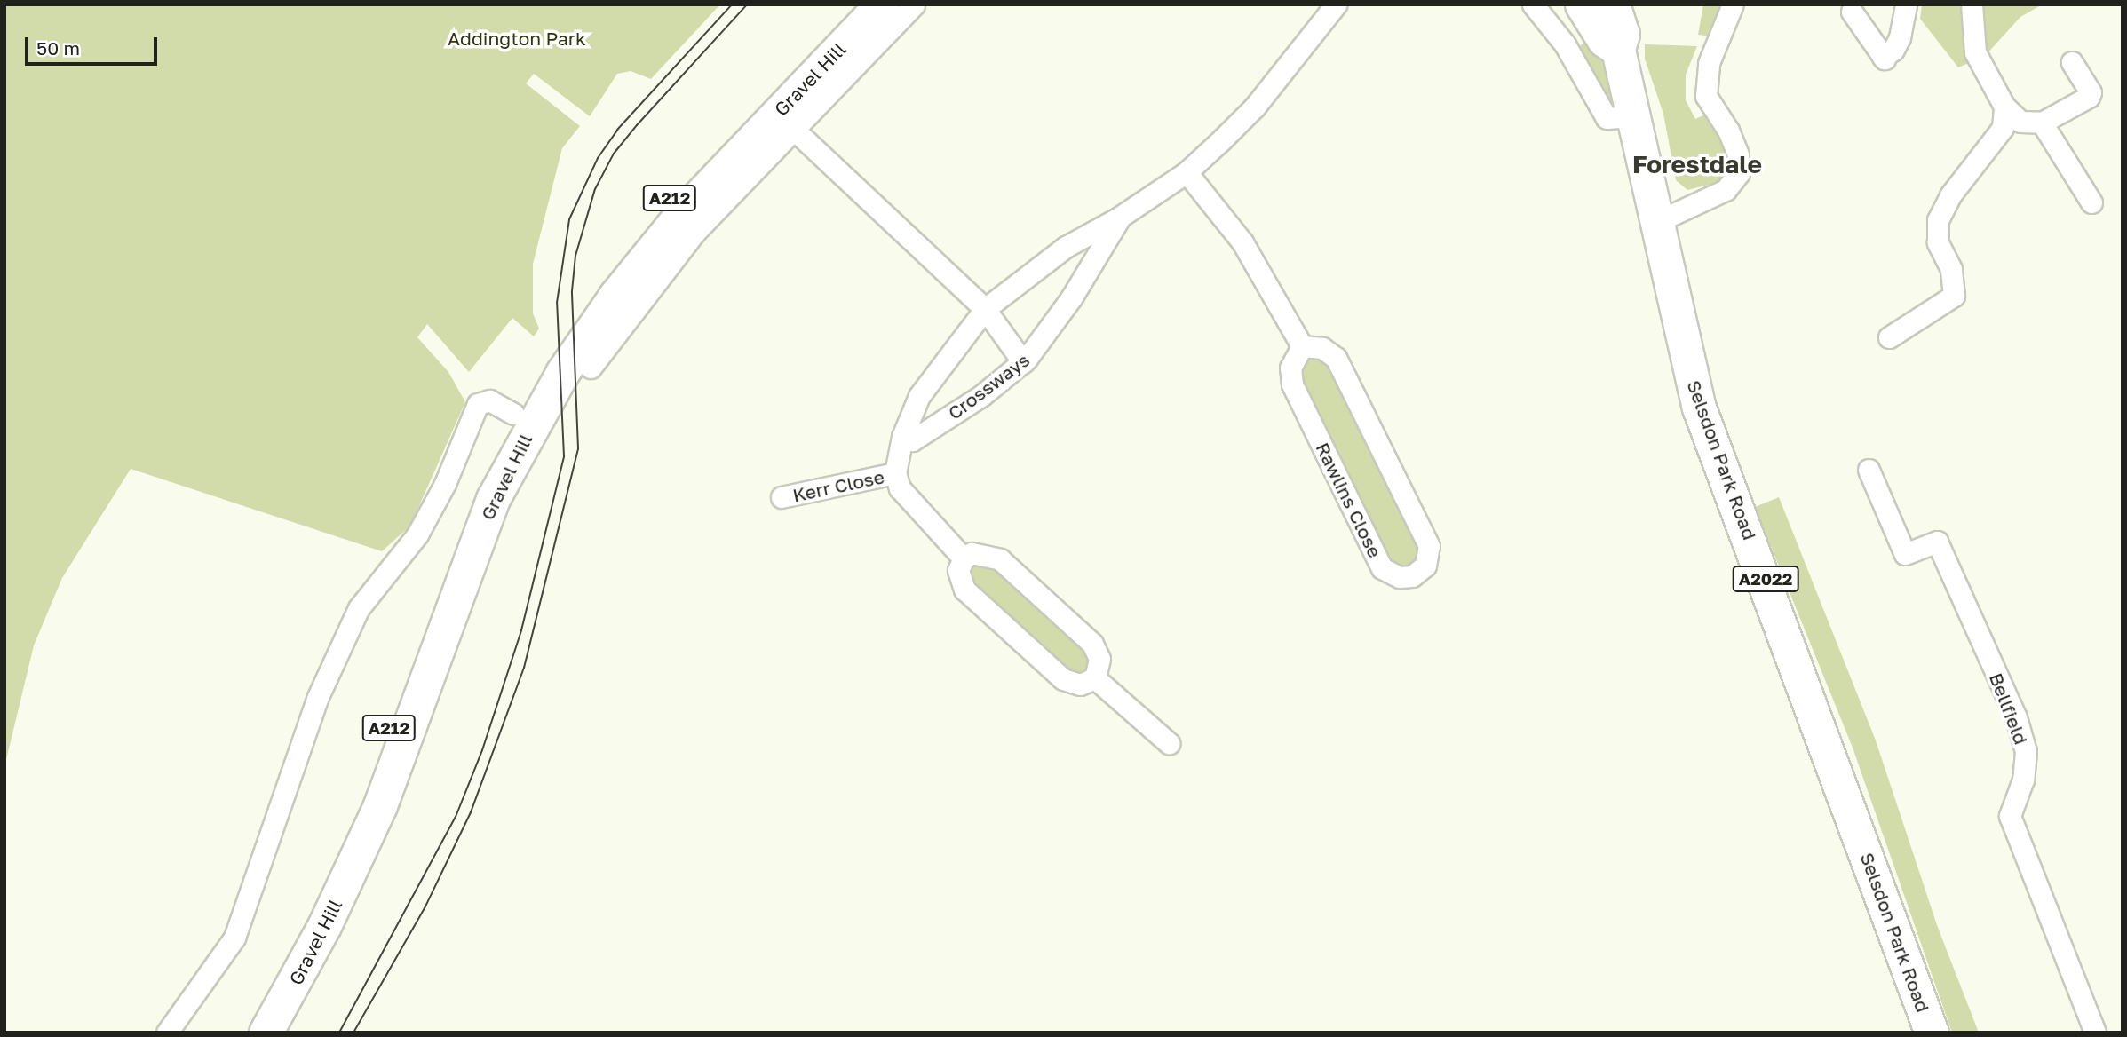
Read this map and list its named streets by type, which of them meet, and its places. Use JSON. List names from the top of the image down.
{
  "streets": {
    "main road": [
      "Gravel Hill",
      "A212",
      "Selsdon Park Road",
      "A2022"
    ],
    "street": [
      "Crossways",
      "Kerr Close",
      "Rawlins Close",
      "Bellfield"
    ]
  },
  "crossings": [
    ["Crossways", "Kerr Close"]
  ],
  "districts": ["Forestdale"],
  "parks": ["Addington Park"],
  "scale_bar": "50 m"
}
